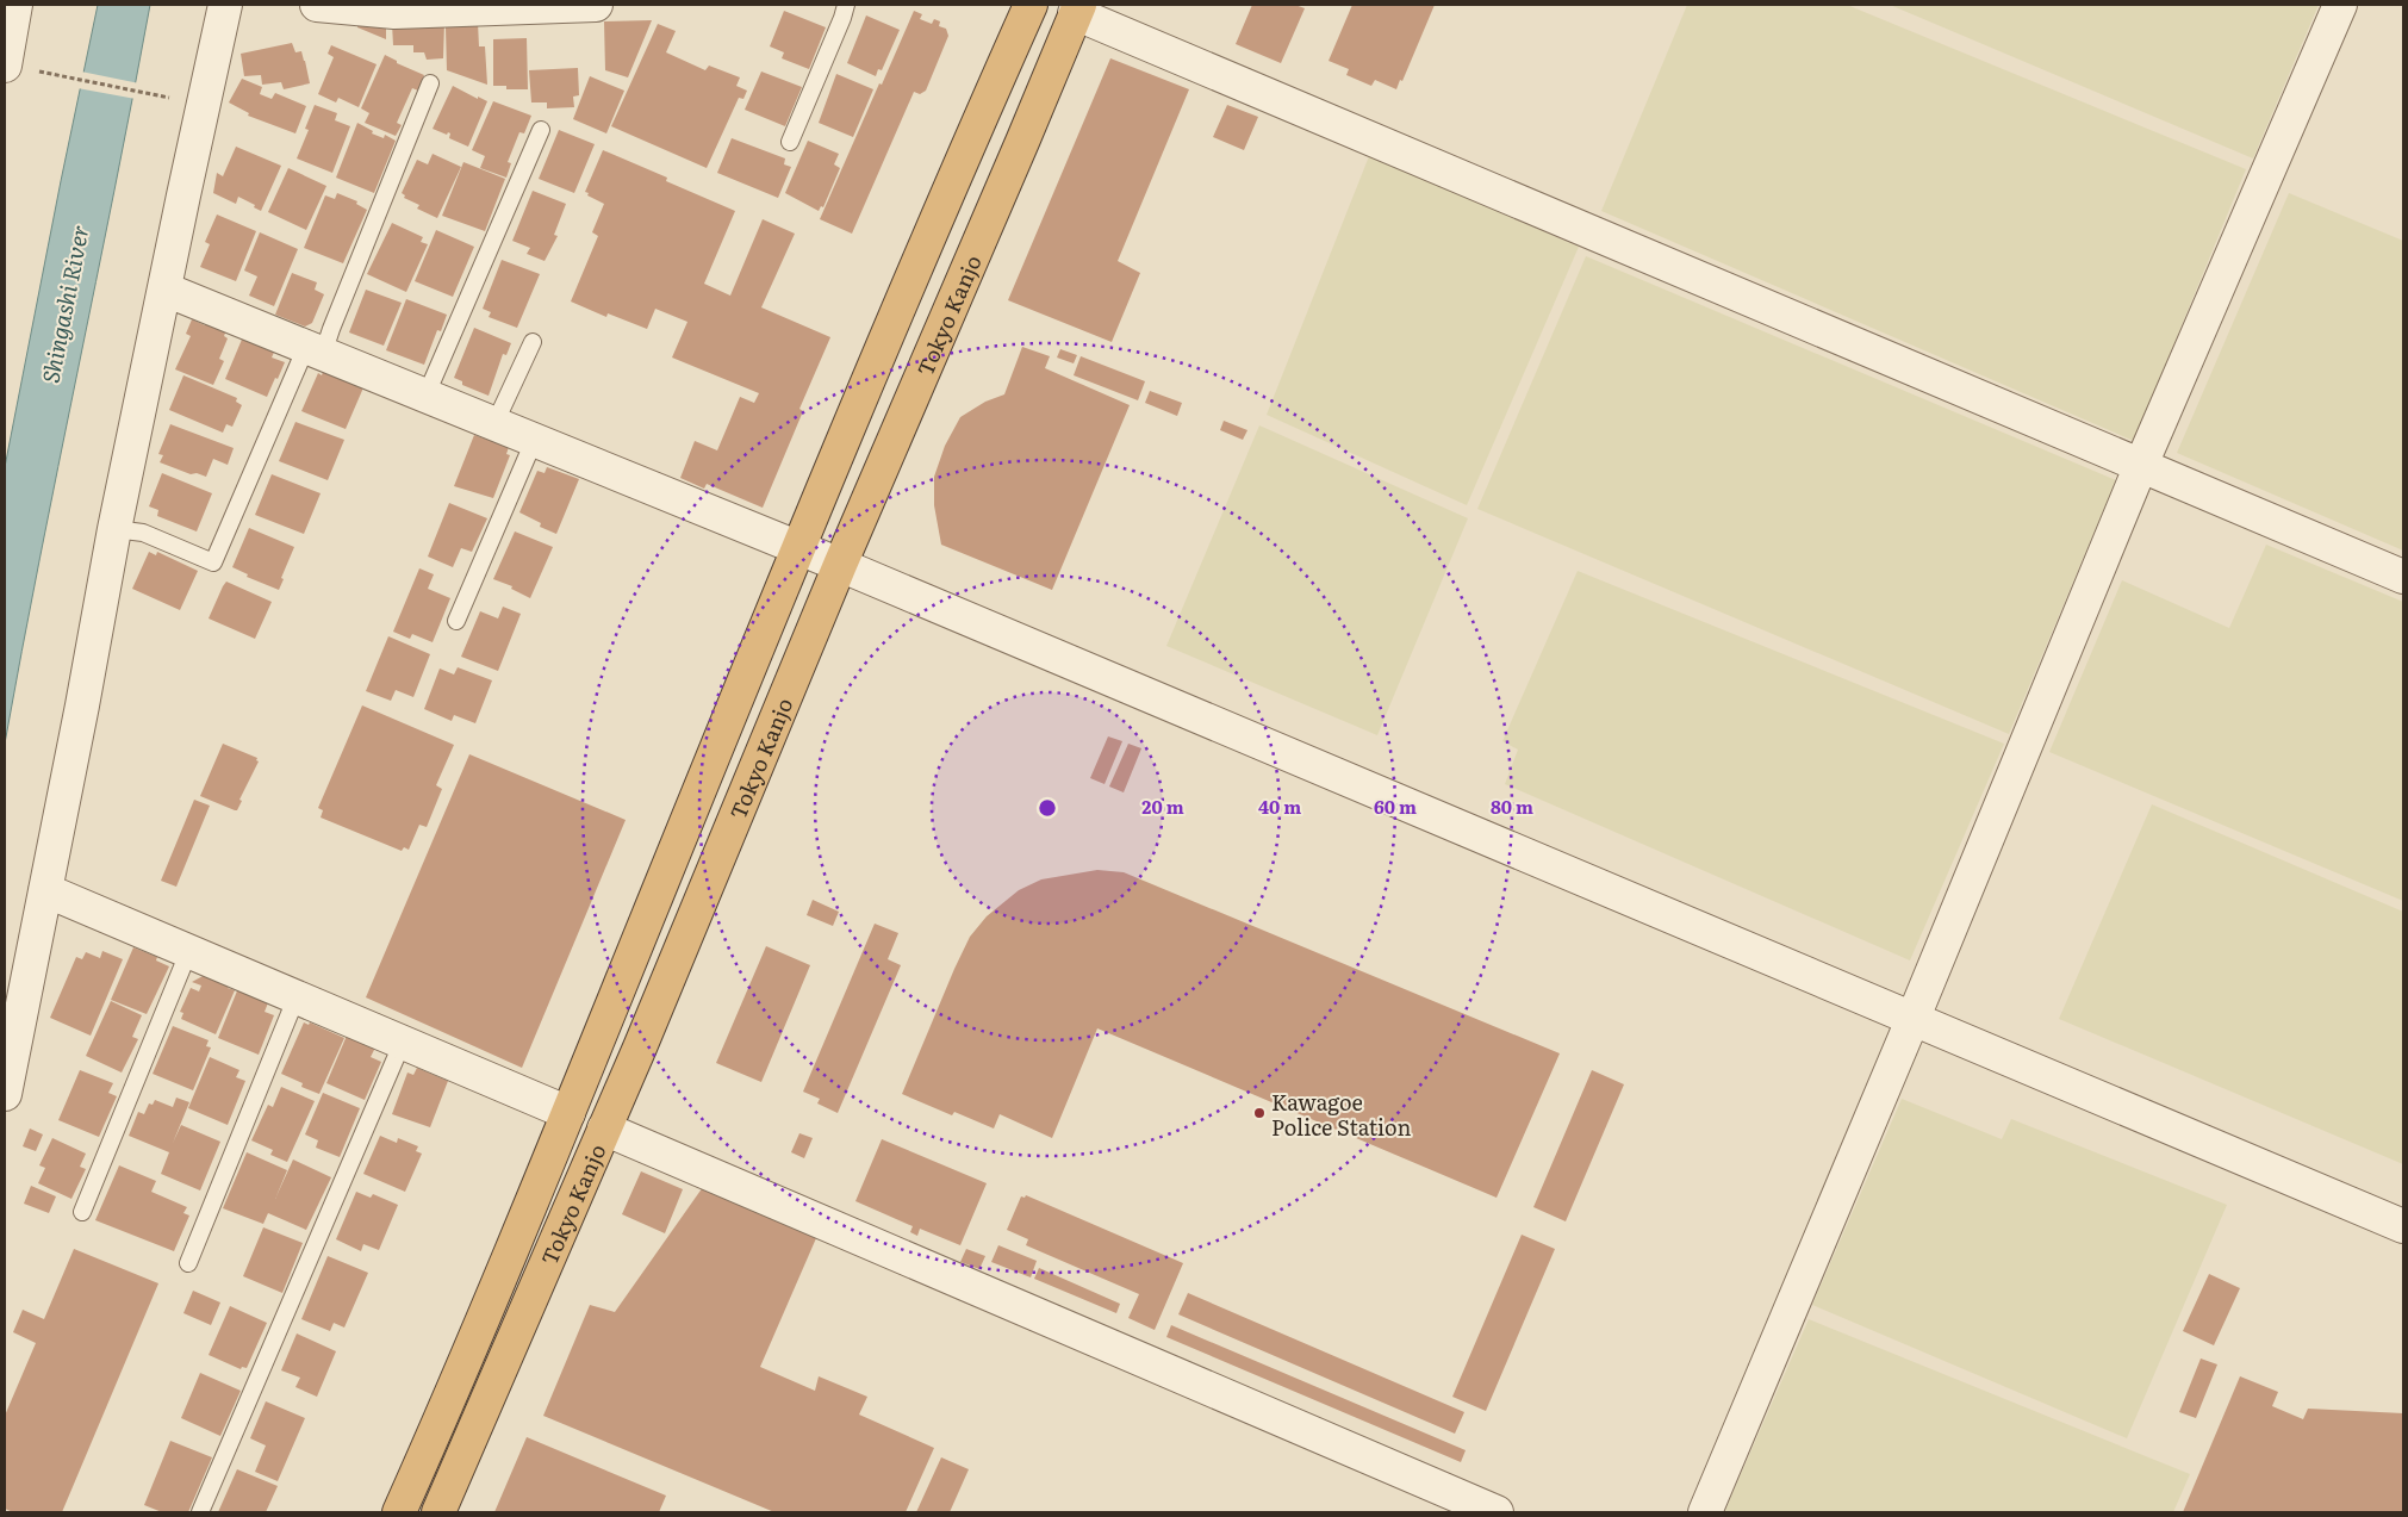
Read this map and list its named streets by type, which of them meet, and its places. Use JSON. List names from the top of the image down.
{
  "streets": {
    "highway": ["Tokyo Kanjo"]
  },
  "water": ["Shingashi River"],
  "places": ["Kawagoe Police Station"],
  "rings": [
    "20 m",
    "40 m",
    "60 m",
    "80 m"
  ]
}
